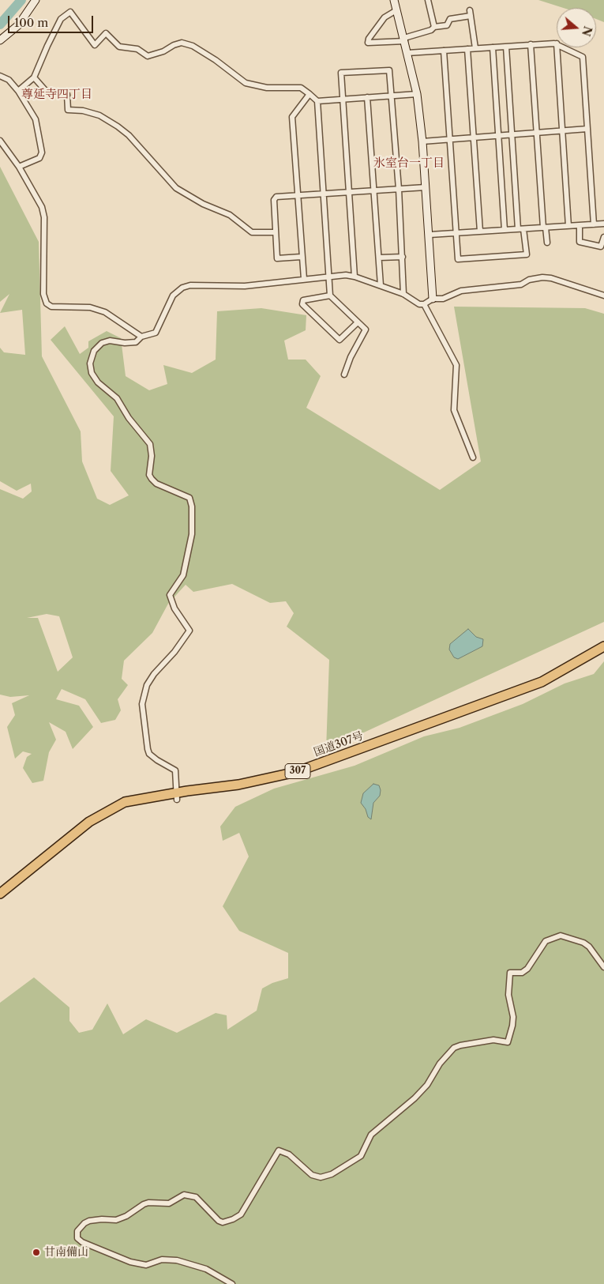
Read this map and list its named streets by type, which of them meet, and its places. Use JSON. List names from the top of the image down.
{
  "streets": {
    "highway": ["国道307号", "307"]
  },
  "districts": ["尊延寺四丁目", "氷室台一丁目"],
  "places": ["甘南備山"],
  "scale_bar": "100 m",
  "north": "right"
}
